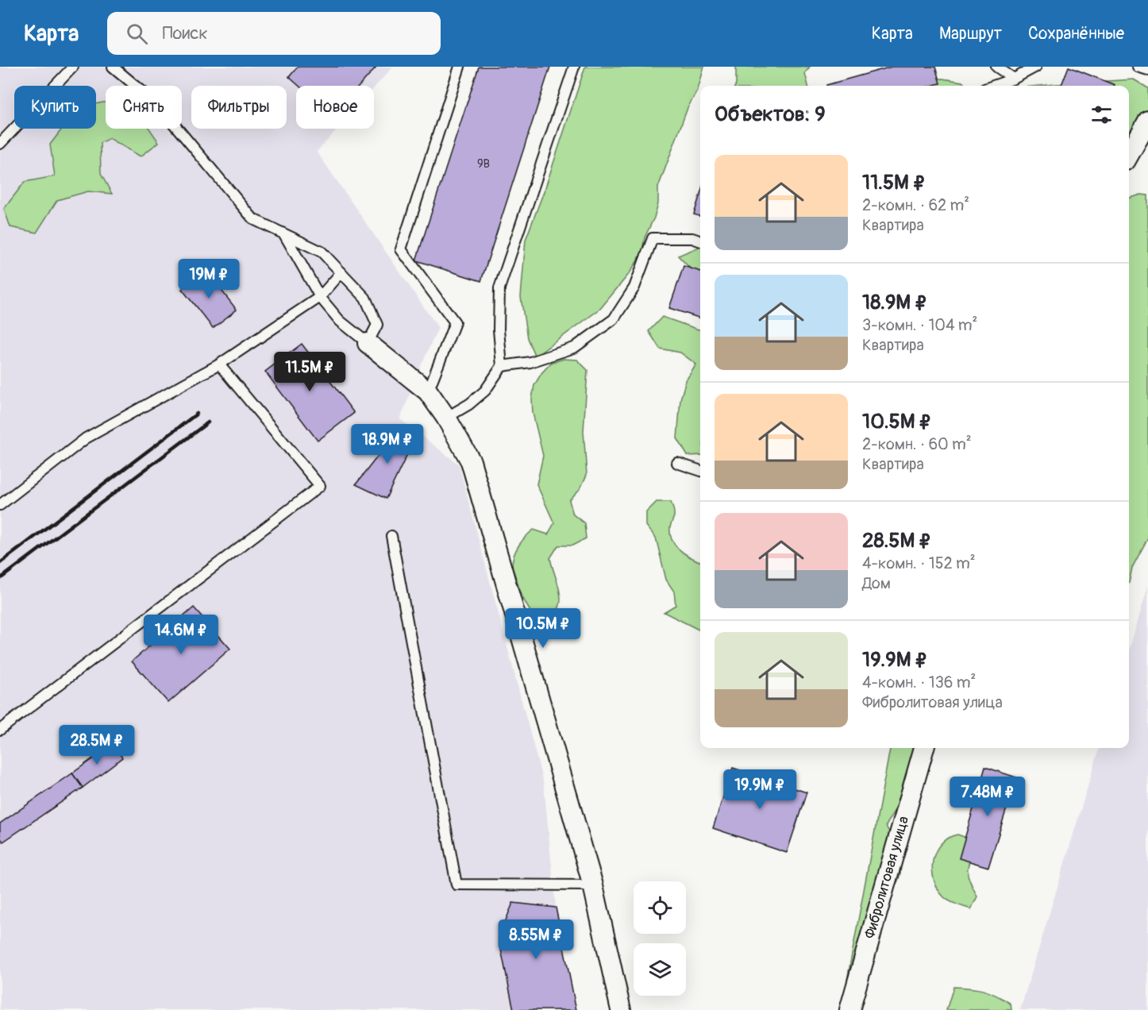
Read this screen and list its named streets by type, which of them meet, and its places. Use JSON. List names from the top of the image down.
{
  "streets": {
    "street": ["Фибролитовая улица"]
  },
  "house_numbers": ["9В"],
  "page": {
    "header": "Карта",
    "search": "Поиск",
    "nav": ["Карта", "Маршрут", "Сохранённые"],
    "chip": [
      "Купить",
      "Снять",
      "Фильтры",
      "Новое"
    ],
    "heading": "Объектов: 9",
    "list": [
      {
        "name": "11.5M ₽",
        "note": "2-комн. · 62 m² · Квартира"
      },
      {
        "name": "18.9M ₽",
        "note": "3-комн. · 104 m² · Квартира"
      },
      {
        "name": "10.5M ₽",
        "note": "2-комн. · 60 m² · Квартира"
      },
      {
        "name": "28.5M ₽",
        "note": "4-комн. · 152 m² · Дом"
      },
      {
        "name": "19.9M ₽",
        "note": "4-комн. · 136 m² · Фибролитовая улица"
      }
    ],
    "price": [
      "19M ₽",
      "11.5M ₽",
      "18.9M ₽",
      "10.5M ₽",
      "14.6M ₽",
      "28.5M ₽",
      "19.9M ₽",
      "7.48M ₽",
      "8.55M ₽"
    ]
  }
}
